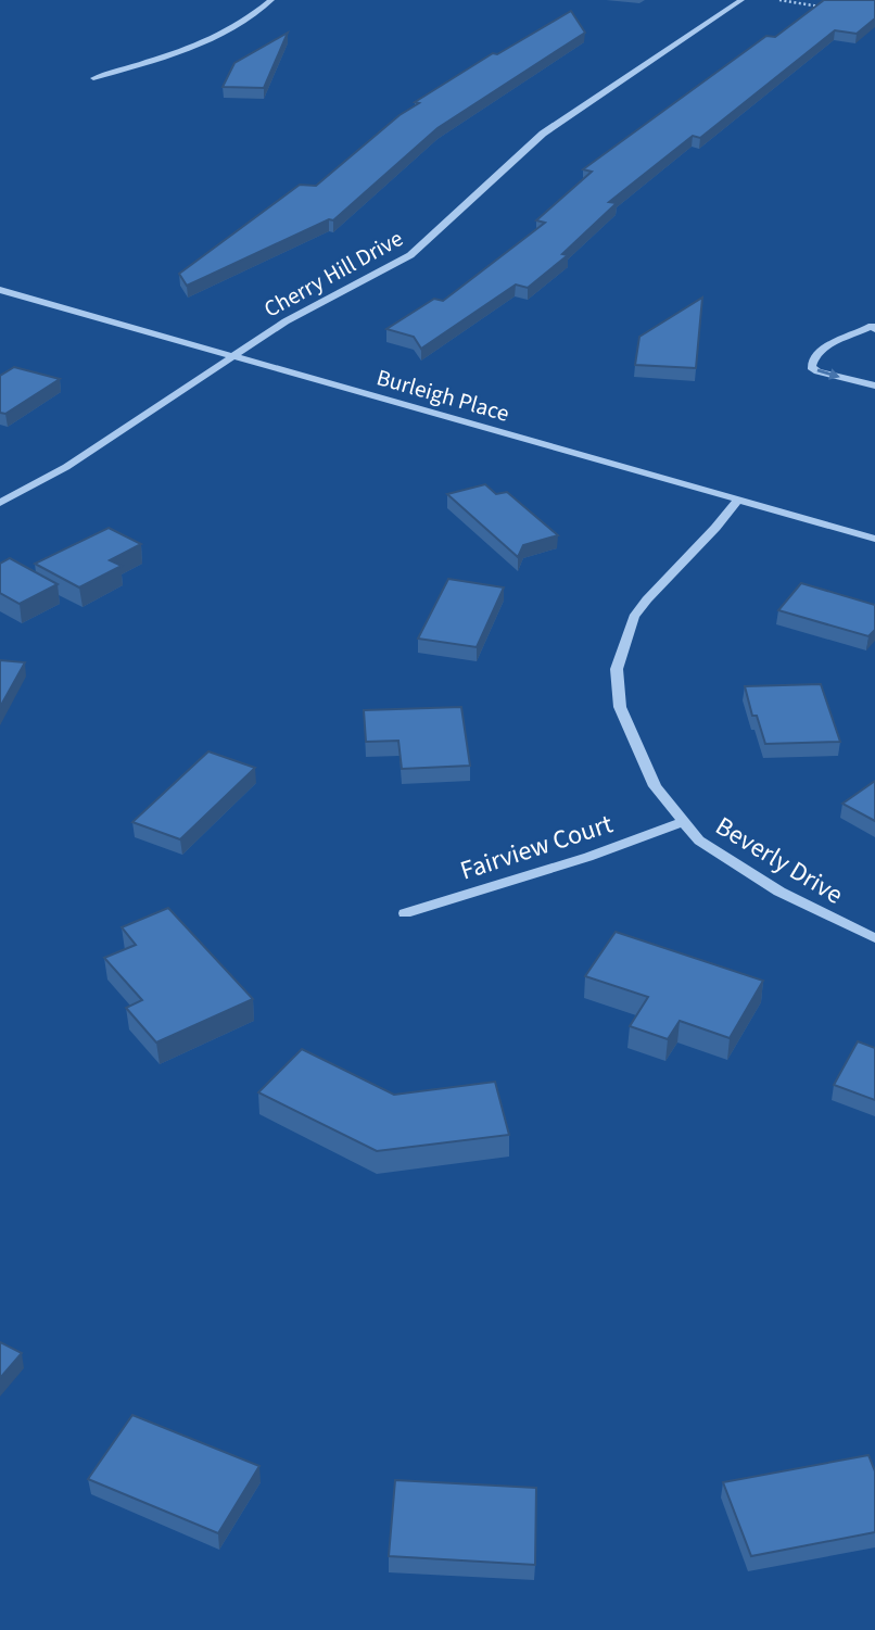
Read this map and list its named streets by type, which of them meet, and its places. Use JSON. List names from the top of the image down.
{
  "streets": {
    "street": [
      "Cherry Hill Drive",
      "Burleigh Place",
      "Fairview Court",
      "Beverly Drive"
    ]
  },
  "crossings": [
    ["Cherry Hill Drive", "Burleigh Place"],
    ["Burleigh Place", "Beverly Drive"],
    ["Fairview Court", "Beverly Drive"]
  ]
}
